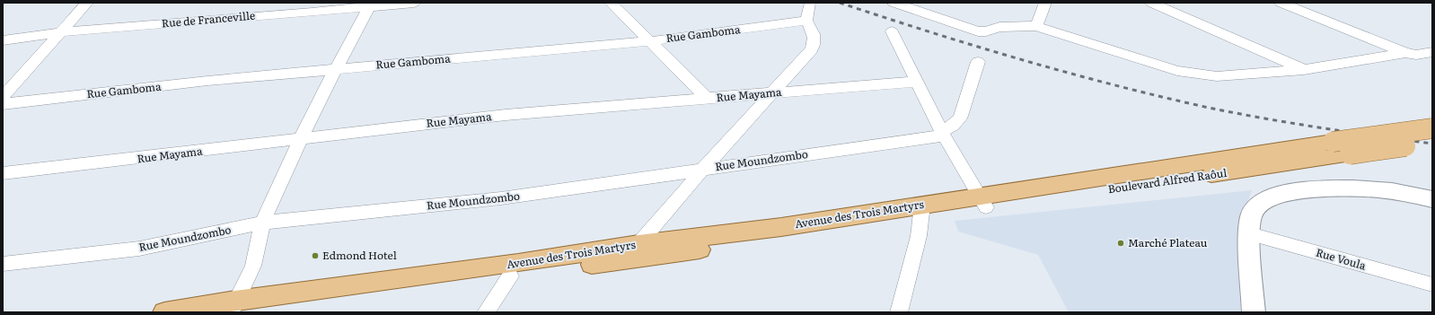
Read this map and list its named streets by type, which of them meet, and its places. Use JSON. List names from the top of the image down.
{
  "streets": {
    "main road": ["Boulevard Alfred Raôul", "Avenue des Trois Martyrs"],
    "street": [
      "Rue de Franceville",
      "Rue Gamboma",
      "Rue Mayama",
      "Rue Moundzombo",
      "Rue Voula"
    ]
  },
  "crossings": [
    ["Boulevard Alfred Raôul", "Avenue des Trois Martyrs"]
  ],
  "places": ["Marché Plateau", "Edmond Hotel"]
}
